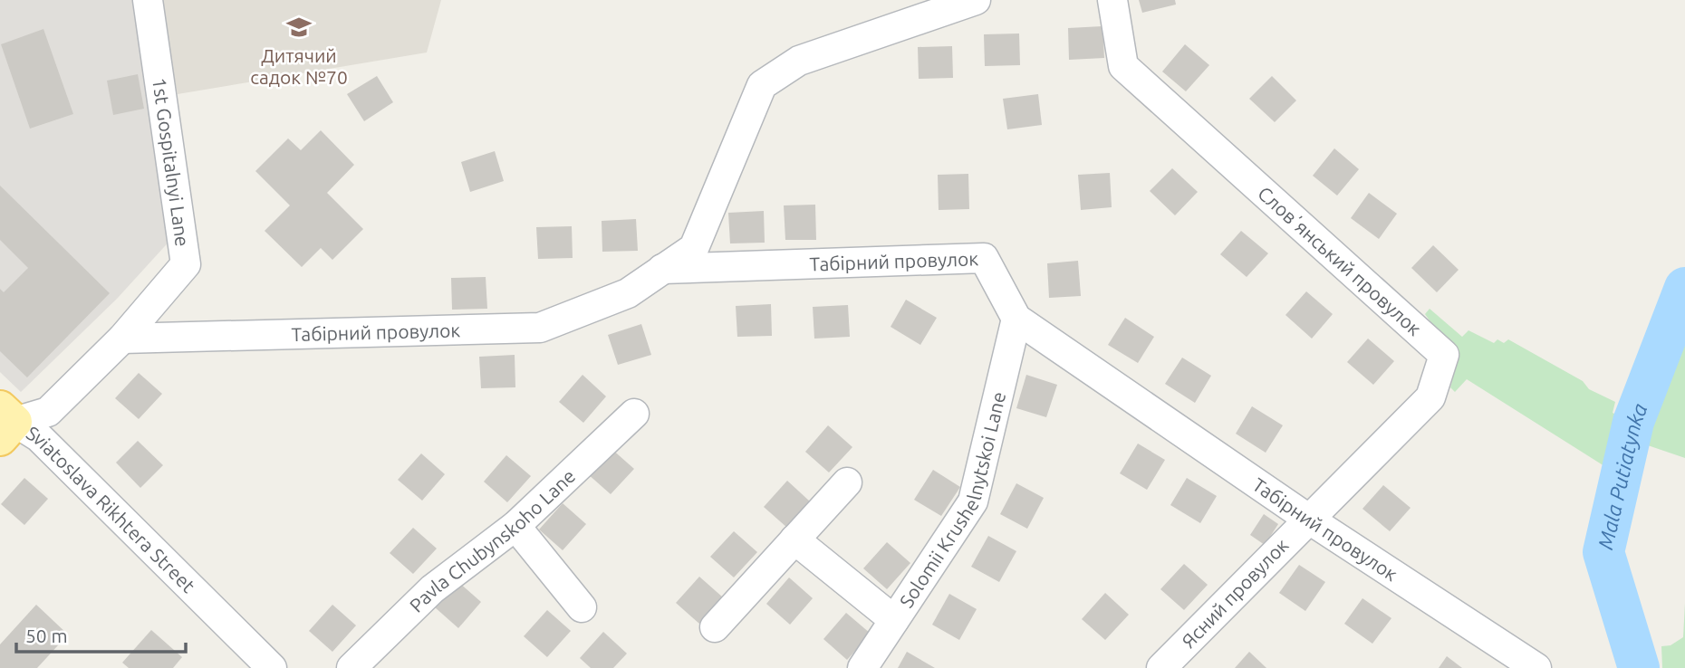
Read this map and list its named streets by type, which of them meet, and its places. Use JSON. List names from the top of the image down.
{
  "streets": {
    "street": [
      "1st Gospitalnyi Lane",
      "Словʼянський провулок",
      "Табірний провулок",
      "Solomii Krushelnytskoi Lane",
      "Sviatoslava Rikhtera Street",
      "Pavla Chubynskoho Lane",
      "Ясний провулок"
    ]
  },
  "crossings": [
    ["1st Gospitalnyi Lane", "Табірний провулок"],
    ["1st Gospitalnyi Lane", "Sviatoslava Rikhtera Street"],
    ["Словʼянський провулок", "Табірний провулок"],
    ["Словʼянський провулок", "Ясний провулок"],
    ["Табірний провулок", "Solomii Krushelnytskoi Lane"],
    ["Табірний провулок", "Ясний провулок"]
  ],
  "water": ["Mala Putiatynka"],
  "places": {
    "school or university": ["Дитячий садок №70"]
  },
  "scale_bar": "50 m"
}
